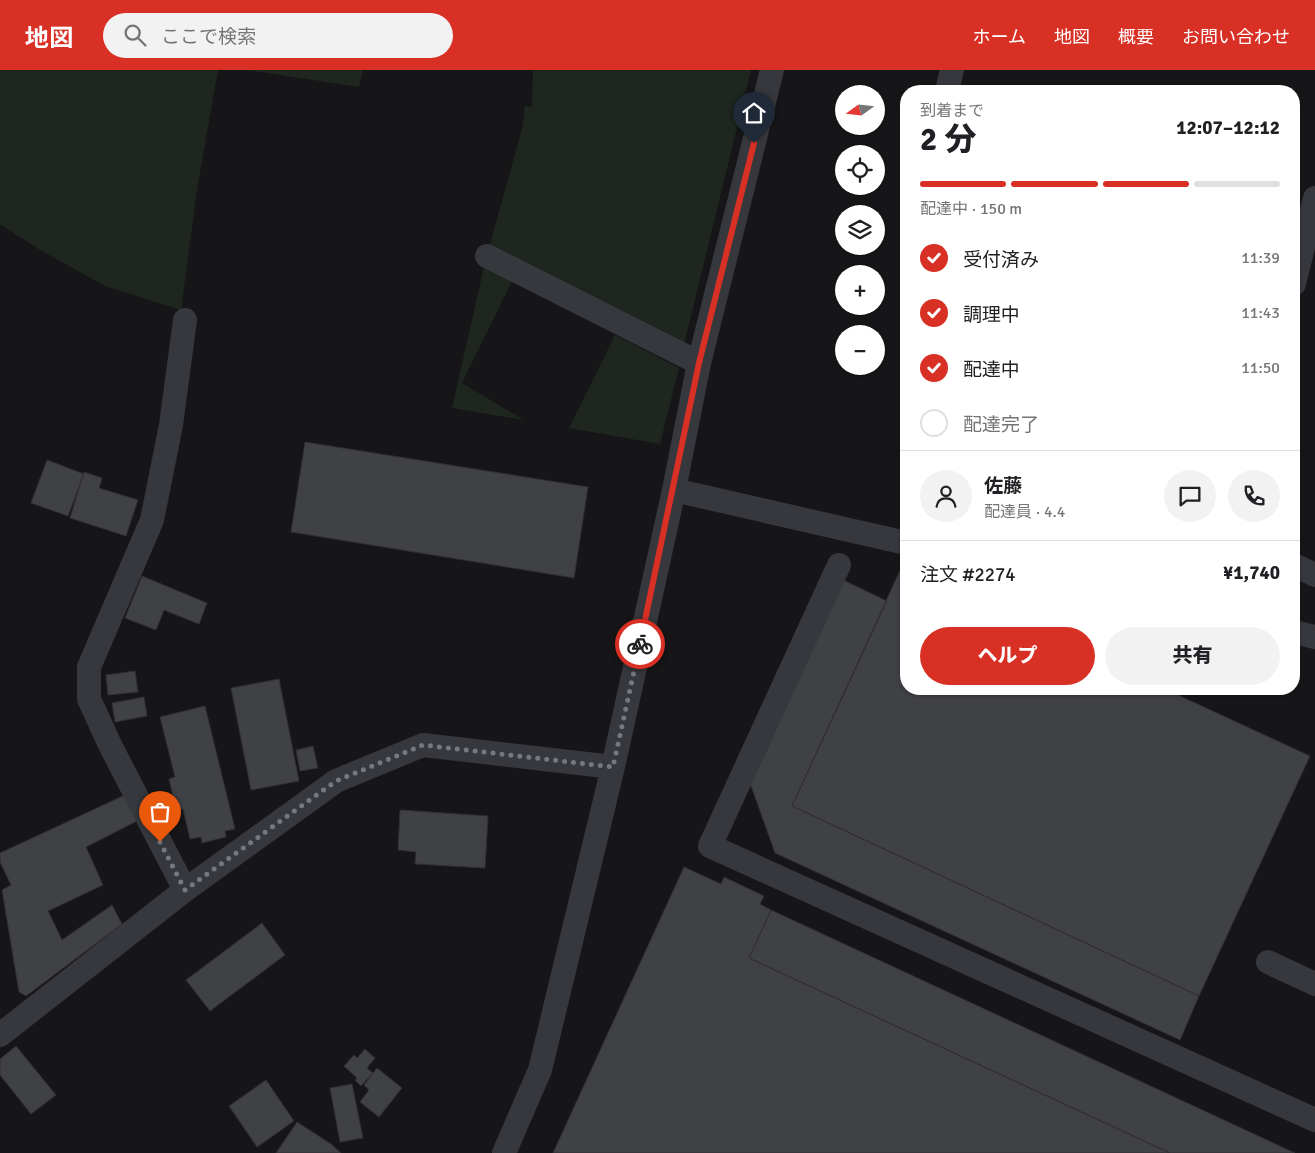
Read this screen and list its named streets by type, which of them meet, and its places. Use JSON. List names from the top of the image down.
{
  "north": "left",
  "page": {
    "header": "地図",
    "search": "ここで検索",
    "nav": [
      "ホーム",
      "地図",
      "概要",
      "お問い合わせ"
    ],
    "map_buttons": ["+", "−"],
    "heading": ["2 分", "到着まで", "12:07–12:12"],
    "panel": [
      "佐藤",
      "配達員 · 4.4",
      "注文 #2274",
      "¥1,740"
    ],
    "bar": "配達中 · 150 m",
    "list": [
      ["受付済み", "11:39"],
      ["調理中", "11:43"],
      ["配達中", "11:50"],
      "配達完了"
    ],
    "buttons": ["ヘルプ", "共有"]
  }
}
